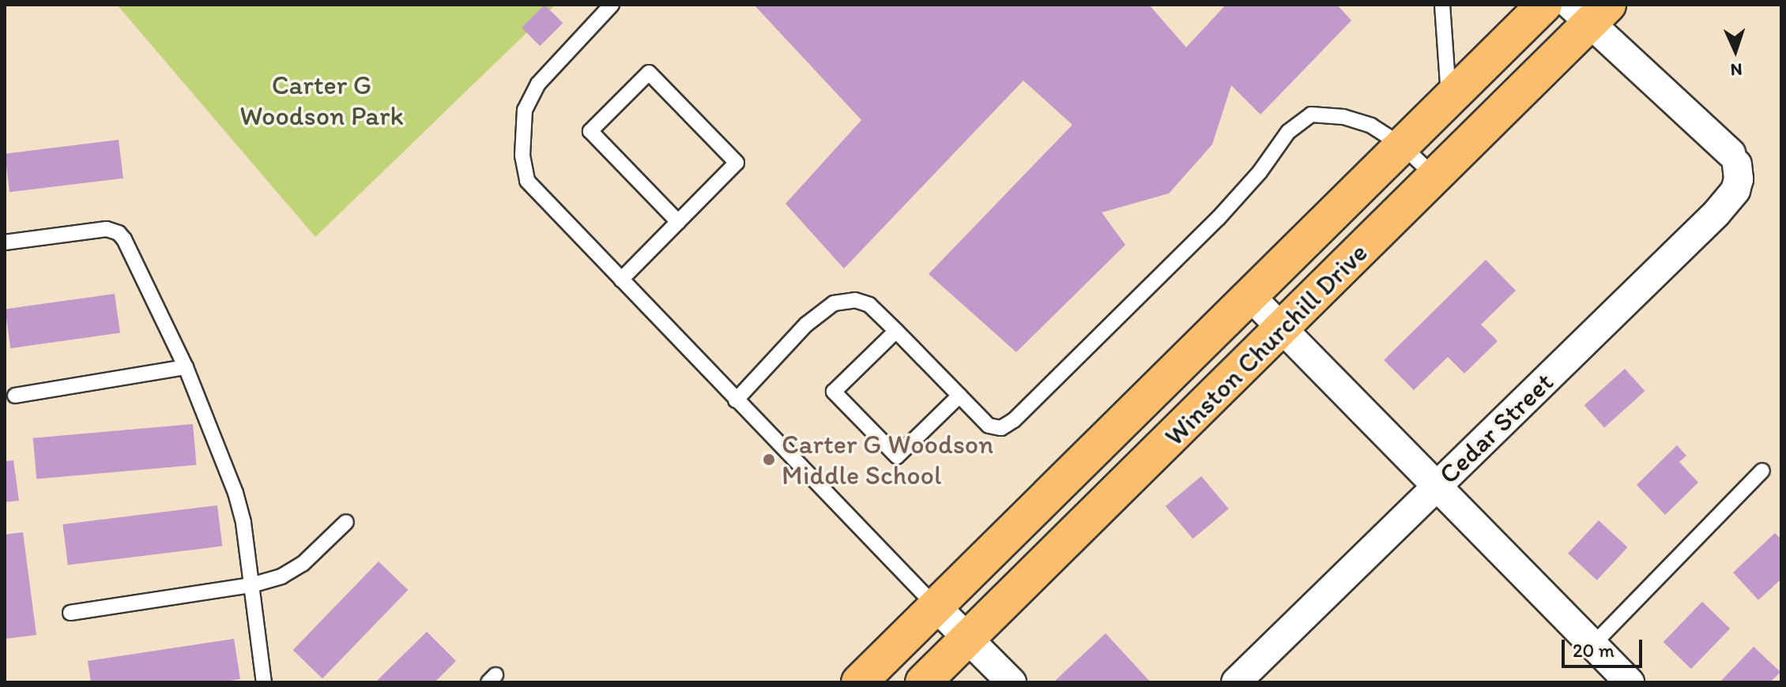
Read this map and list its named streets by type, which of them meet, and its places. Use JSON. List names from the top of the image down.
{
  "streets": {
    "highway": ["Winston Churchill Drive"],
    "street": ["Cedar Street"]
  },
  "crossings": [
    ["Winston Churchill Drive", "Cedar Street"]
  ],
  "parks": ["Carter G Woodson Park"],
  "places": ["Carter G Woodson Middle School"],
  "scale_bar": "20 m",
  "north": "bottom"
}
